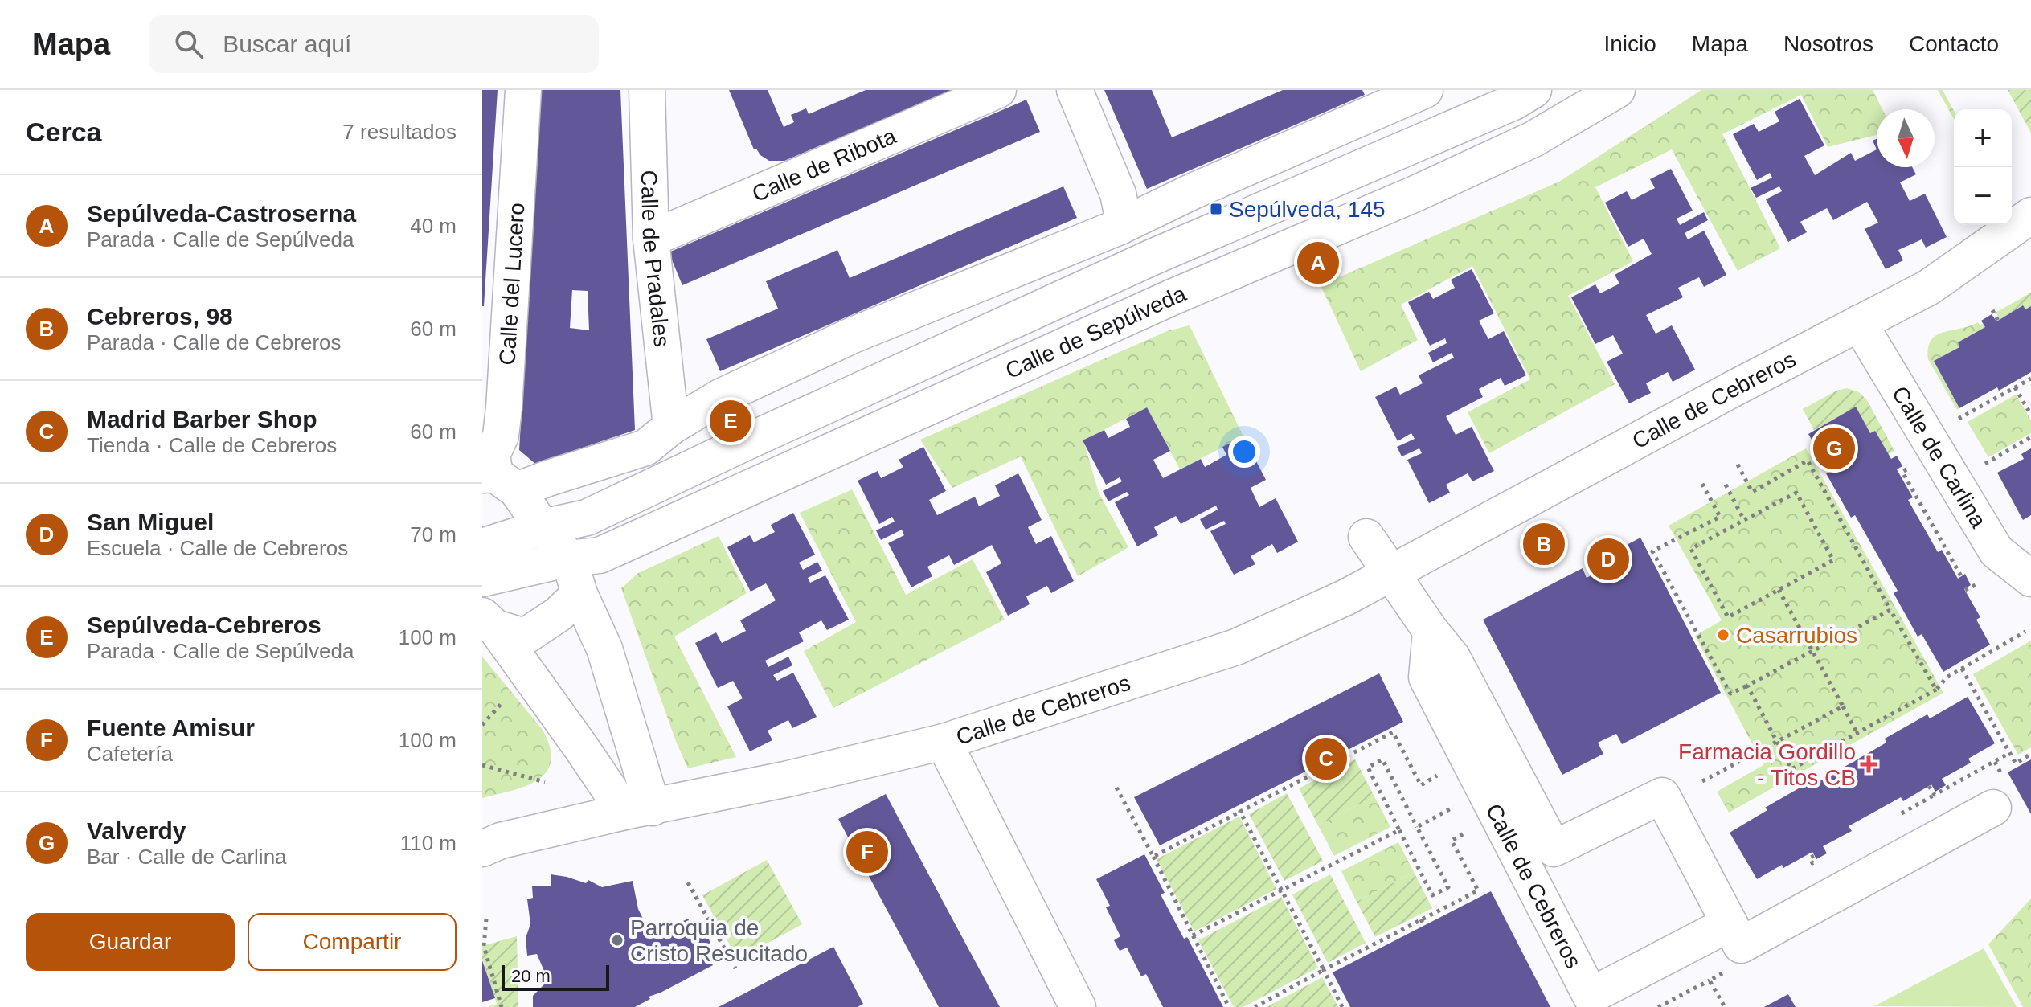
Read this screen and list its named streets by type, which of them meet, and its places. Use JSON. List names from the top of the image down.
{
  "streets": {
    "street": [
      "Calle de Ribota",
      "Calle de Pradales",
      "Calle del Lucero",
      "Calle de Sepúlveda",
      "Calle de Cebreros",
      "Calle de Carlina"
    ]
  },
  "crossings": [
    ["Calle de Ribota", "Calle de Pradales"],
    ["Calle de Cebreros", "Calle de Carlina"]
  ],
  "places": {
    "transit": ["Sepúlveda, 145"],
    "other": ["Casarrubios", "Parroquia de Cristo Resucitado"],
    "health": ["Farmacia Gordillo - Titos CB"]
  },
  "scale_bar": "20 m",
  "north": "bottom",
  "page": {
    "header": "Mapa",
    "search": "Buscar aquí",
    "nav": [
      "Inicio",
      "Mapa",
      "Nosotros",
      "Contacto"
    ],
    "heading": ["Cerca", "7 resultados"],
    "map_buttons": ["+", "−"],
    "list": [
      {
        "mark": "A",
        "name": "Sepúlveda-Castroserna",
        "note": "Parada · Calle de Sepúlveda",
        "value": "40 m"
      },
      {
        "mark": "B",
        "name": "Cebreros, 98",
        "note": "Parada · Calle de Cebreros",
        "value": "60 m"
      },
      {
        "mark": "C",
        "name": "Madrid Barber Shop",
        "note": "Tienda · Calle de Cebreros",
        "value": "60 m"
      },
      {
        "mark": "D",
        "name": "San Miguel",
        "note": "Escuela · Calle de Cebreros",
        "value": "70 m"
      },
      {
        "mark": "E",
        "name": "Sepúlveda-Cebreros",
        "note": "Parada · Calle de Sepúlveda",
        "value": "100 m"
      },
      {
        "mark": "F",
        "name": "Fuente Amisur",
        "note": "Cafetería",
        "value": "100 m"
      },
      {
        "mark": "G",
        "name": "Valverdy",
        "note": "Bar · Calle de Carlina",
        "value": "110 m"
      }
    ],
    "pins": [
      "A",
      "E",
      "G",
      "B",
      "D",
      "C",
      "F"
    ],
    "buttons": ["Guardar", "Compartir"],
    "scale": "20 m"
  }
}
